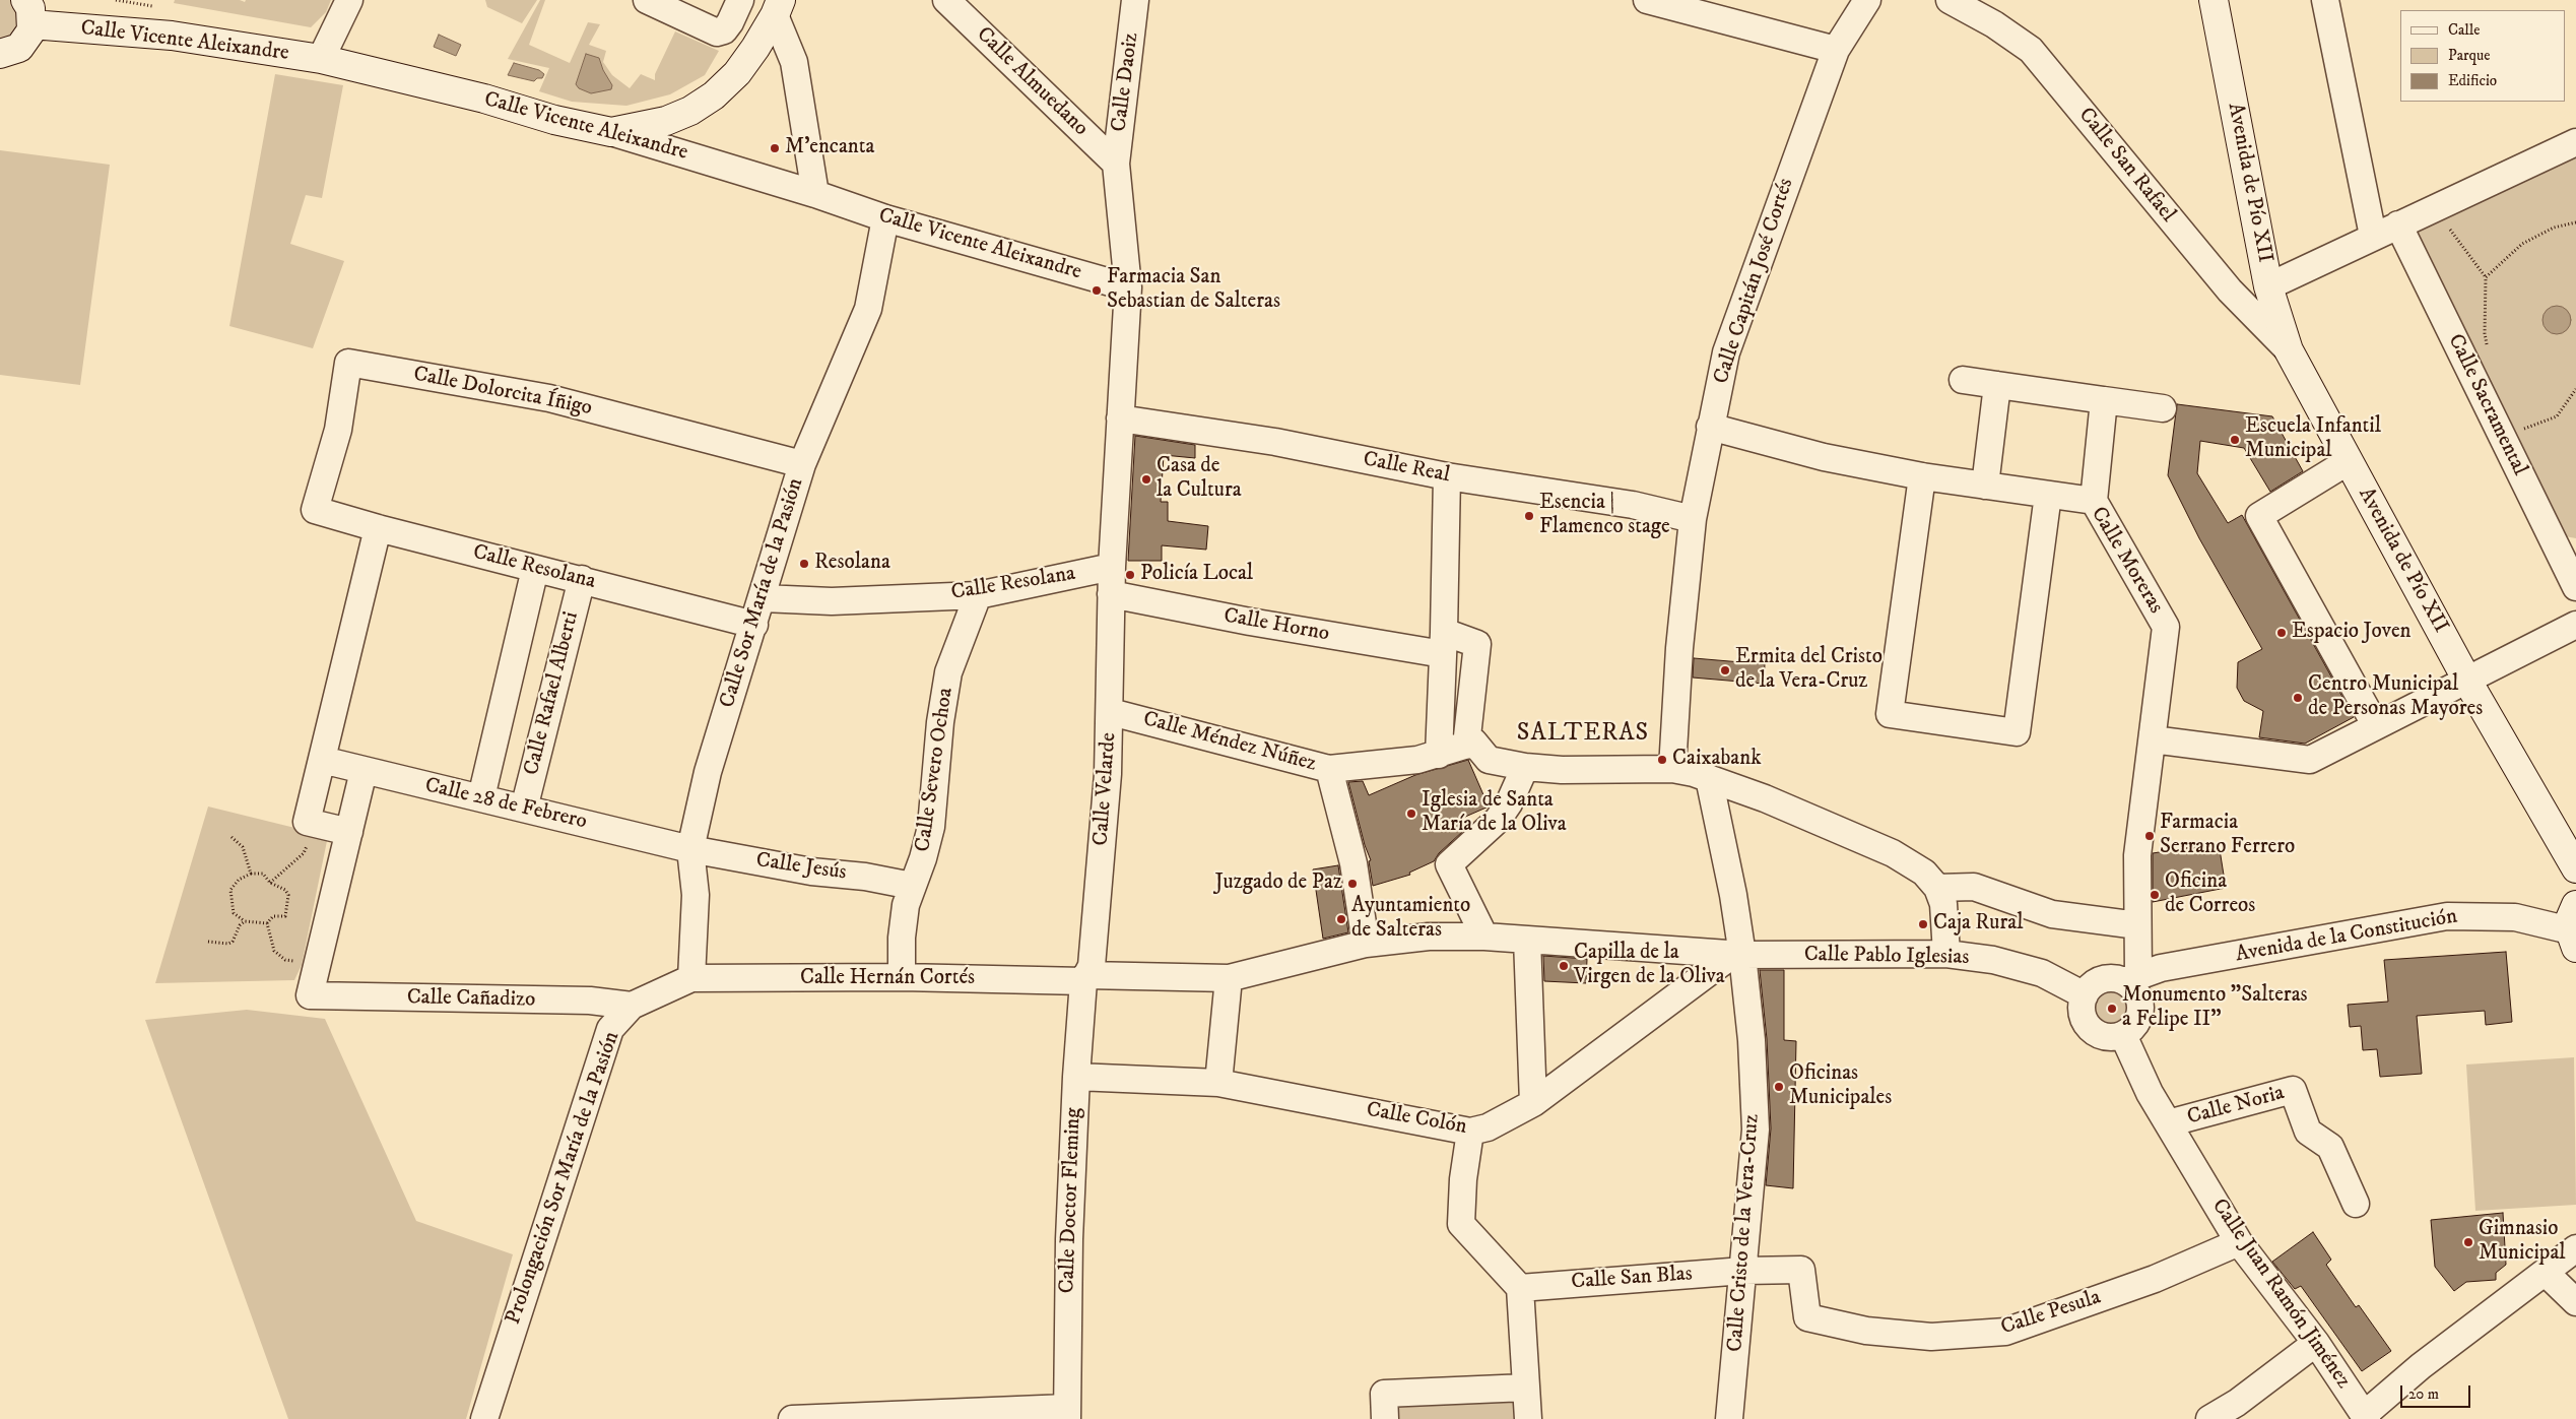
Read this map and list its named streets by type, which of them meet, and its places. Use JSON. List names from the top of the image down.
{
  "streets": {
    "main road": ["Calle Vicente Aleixandre", "Avenida de Pío XII"],
    "street": [
      "Calle Almuedano",
      "Calle Daoiz",
      "Calle San Rafael",
      "Calle Capitán José Cortés",
      "Calle Dolorcita Íñigo",
      "Calle Sacramental",
      "Calle Real",
      "Calle Moreras",
      "Calle Resolana",
      "Calle Sor María de la Pasión",
      "Calle Horno",
      "Calle Rafael Alberti",
      "Calle Méndez Núñez",
      "Calle Severo Ochoa",
      "Calle Velarde",
      "Calle 28 de Febrero",
      "Calle Jesús",
      "Avenida de la Constitución",
      "Calle Pablo Iglesias",
      "Calle Hernán Cortés",
      "Calle Cañadizo",
      "Calle Noria",
      "Calle Colón",
      "Prolongación Sor María de la Pasión",
      "Calle Doctor Fleming",
      "Calle Cristo de la Vera-Cruz",
      "Calle San Blas",
      "Calle Juan Ramón Jiménez",
      "Calle Pesula"
    ]
  },
  "crossings": [
    ["Calle Vicente Aleixandre", "Calle Daoiz"],
    ["Calle Vicente Aleixandre", "Calle Sor María de la Pasión"],
    ["Calle Almuedano", "Calle Daoiz"],
    ["Calle Daoiz", "Calle Real"],
    ["Calle Daoiz", "Calle Velarde"],
    ["Calle San Rafael", "Avenida de Pío XII"],
    ["Calle Capitán José Cortés", "Calle Real"],
    ["Calle Capitán José Cortés", "Calle Moreras"],
    ["Calle Dolorcita Íñigo", "Calle Resolana"],
    ["Calle Dolorcita Íñigo", "Calle Sor María de la Pasión"],
    ["Calle Real", "Calle Velarde"],
    ["Calle Moreras", "Avenida de la Constitución"],
    ["Calle Moreras", "Calle Pablo Iglesias"],
    ["Calle Moreras", "Calle Juan Ramón Jiménez"],
    ["Calle Resolana", "Calle Sor María de la Pasión"],
    ["Calle Resolana", "Calle Rafael Alberti"],
    ["Calle Resolana", "Calle Severo Ochoa"],
    ["Calle Resolana", "Calle Velarde"],
    ["Calle Sor María de la Pasión", "Calle 28 de Febrero"],
    ["Calle Sor María de la Pasión", "Calle Jesús"],
    ["Calle Sor María de la Pasión", "Calle Hernán Cortés"],
    ["Calle Sor María de la Pasión", "Prolongación Sor María de la Pasión"],
    ["Calle Horno", "Calle Méndez Núñez"],
    ["Calle Horno", "Calle Velarde"],
    ["Calle Rafael Alberti", "Calle 28 de Febrero"],
    ["Calle Méndez Núñez", "Calle Velarde"],
    ["Calle Severo Ochoa", "Calle Jesús"],
    ["Calle Severo Ochoa", "Calle Hernán Cortés"],
    ["Calle Velarde", "Calle Hernán Cortés"],
    ["Calle Velarde", "Calle Doctor Fleming"],
    ["Calle 28 de Febrero", "Calle Jesús"],
    ["Avenida de la Constitución", "Calle Pablo Iglesias"],
    ["Avenida de la Constitución", "Calle Juan Ramón Jiménez"],
    ["Calle Pablo Iglesias", "Calle Hernán Cortés"],
    ["Calle Pablo Iglesias", "Calle Colón"],
    ["Calle Pablo Iglesias", "Calle Cristo de la Vera-Cruz"],
    ["Calle Pablo Iglesias", "Calle Juan Ramón Jiménez"],
    ["Calle Hernán Cortés", "Prolongación Sor María de la Pasión"],
    ["Calle Hernán Cortés", "Calle Doctor Fleming"],
    ["Calle Cañadizo", "Prolongación Sor María de la Pasión"],
    ["Calle Noria", "Calle Juan Ramón Jiménez"],
    ["Calle Colón", "Calle Doctor Fleming"],
    ["Calle Colón", "Calle Cristo de la Vera-Cruz"],
    ["Calle Cristo de la Vera-Cruz", "Calle San Blas"],
    ["Calle Cristo de la Vera-Cruz", "Calle Pesula"],
    ["Calle San Blas", "Calle Pesula"],
    ["Calle Juan Ramón Jiménez", "Calle Pesula"]
  ],
  "districts": ["SALTERAS"],
  "places": [
    "M'encanta",
    "Farmacia San Sebastian de Salteras",
    "Escuela Infantil Municipal",
    "Casa de la Cultura",
    "Esencia | Flamenco stage",
    "Resolana",
    "Policía Local",
    "Espacio Joven",
    "Ermita del Cristo de la Vera-Cruz",
    "Centro Municipal de Personas Mayores",
    "Caixabank",
    "Iglesia de Santa María de la Oliva",
    "Farmacia Serrano Ferrero",
    "Juzgado de Paz",
    "Oficina de Correos",
    "Ayuntamiento de Salteras",
    "Caja Rural",
    "Capilla de la Virgen de la Oliva",
    "Monumento \"Salteras a Felipe II\"",
    "Oficinas Municipales",
    "Gimnasio Municipal"
  ],
  "legend": ["Calle", "Parque", "Edificio"],
  "scale_bar": "20 m"
}
